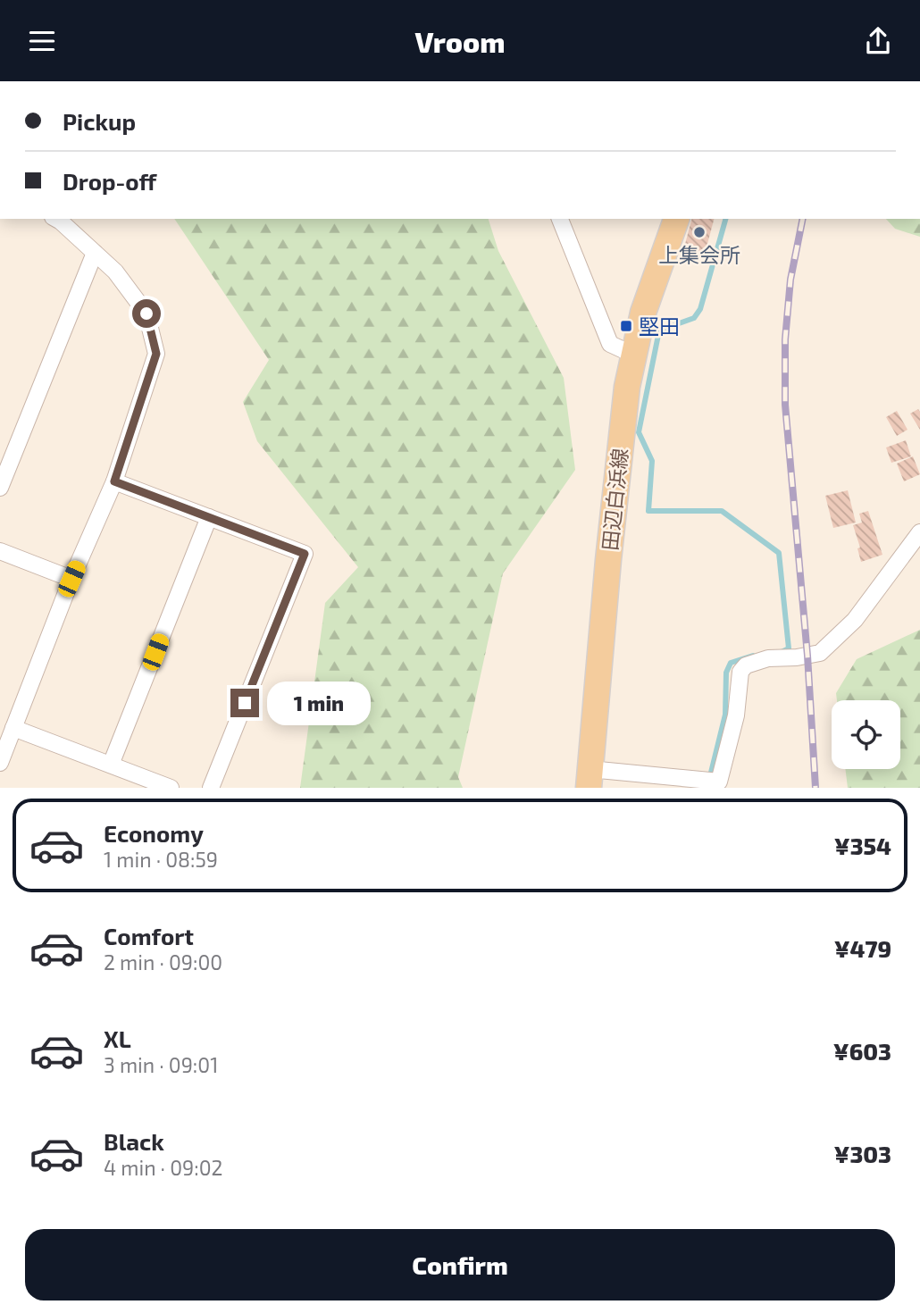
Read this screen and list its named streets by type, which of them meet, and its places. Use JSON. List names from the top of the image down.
{
  "streets": {
    "main road": ["田辺白浜線"]
  },
  "places": {
    "other": ["上集会所"],
    "transit": ["堅田"]
  },
  "page": {
    "header": "Vroom",
    "banner": ["Pickup", "Drop-off"],
    "bubble": "1 min",
    "list": [
      {
        "name": "Economy",
        "note": "1 min · 08:59",
        "value": "¥354"
      },
      {
        "name": "Comfort",
        "note": "2 min · 09:00",
        "value": "¥479"
      },
      {
        "name": "XL",
        "note": "3 min · 09:01",
        "value": "¥603"
      },
      {
        "name": "Black",
        "note": "4 min · 09:02",
        "value": "¥303"
      }
    ],
    "buttons": "Confirm"
  }
}
